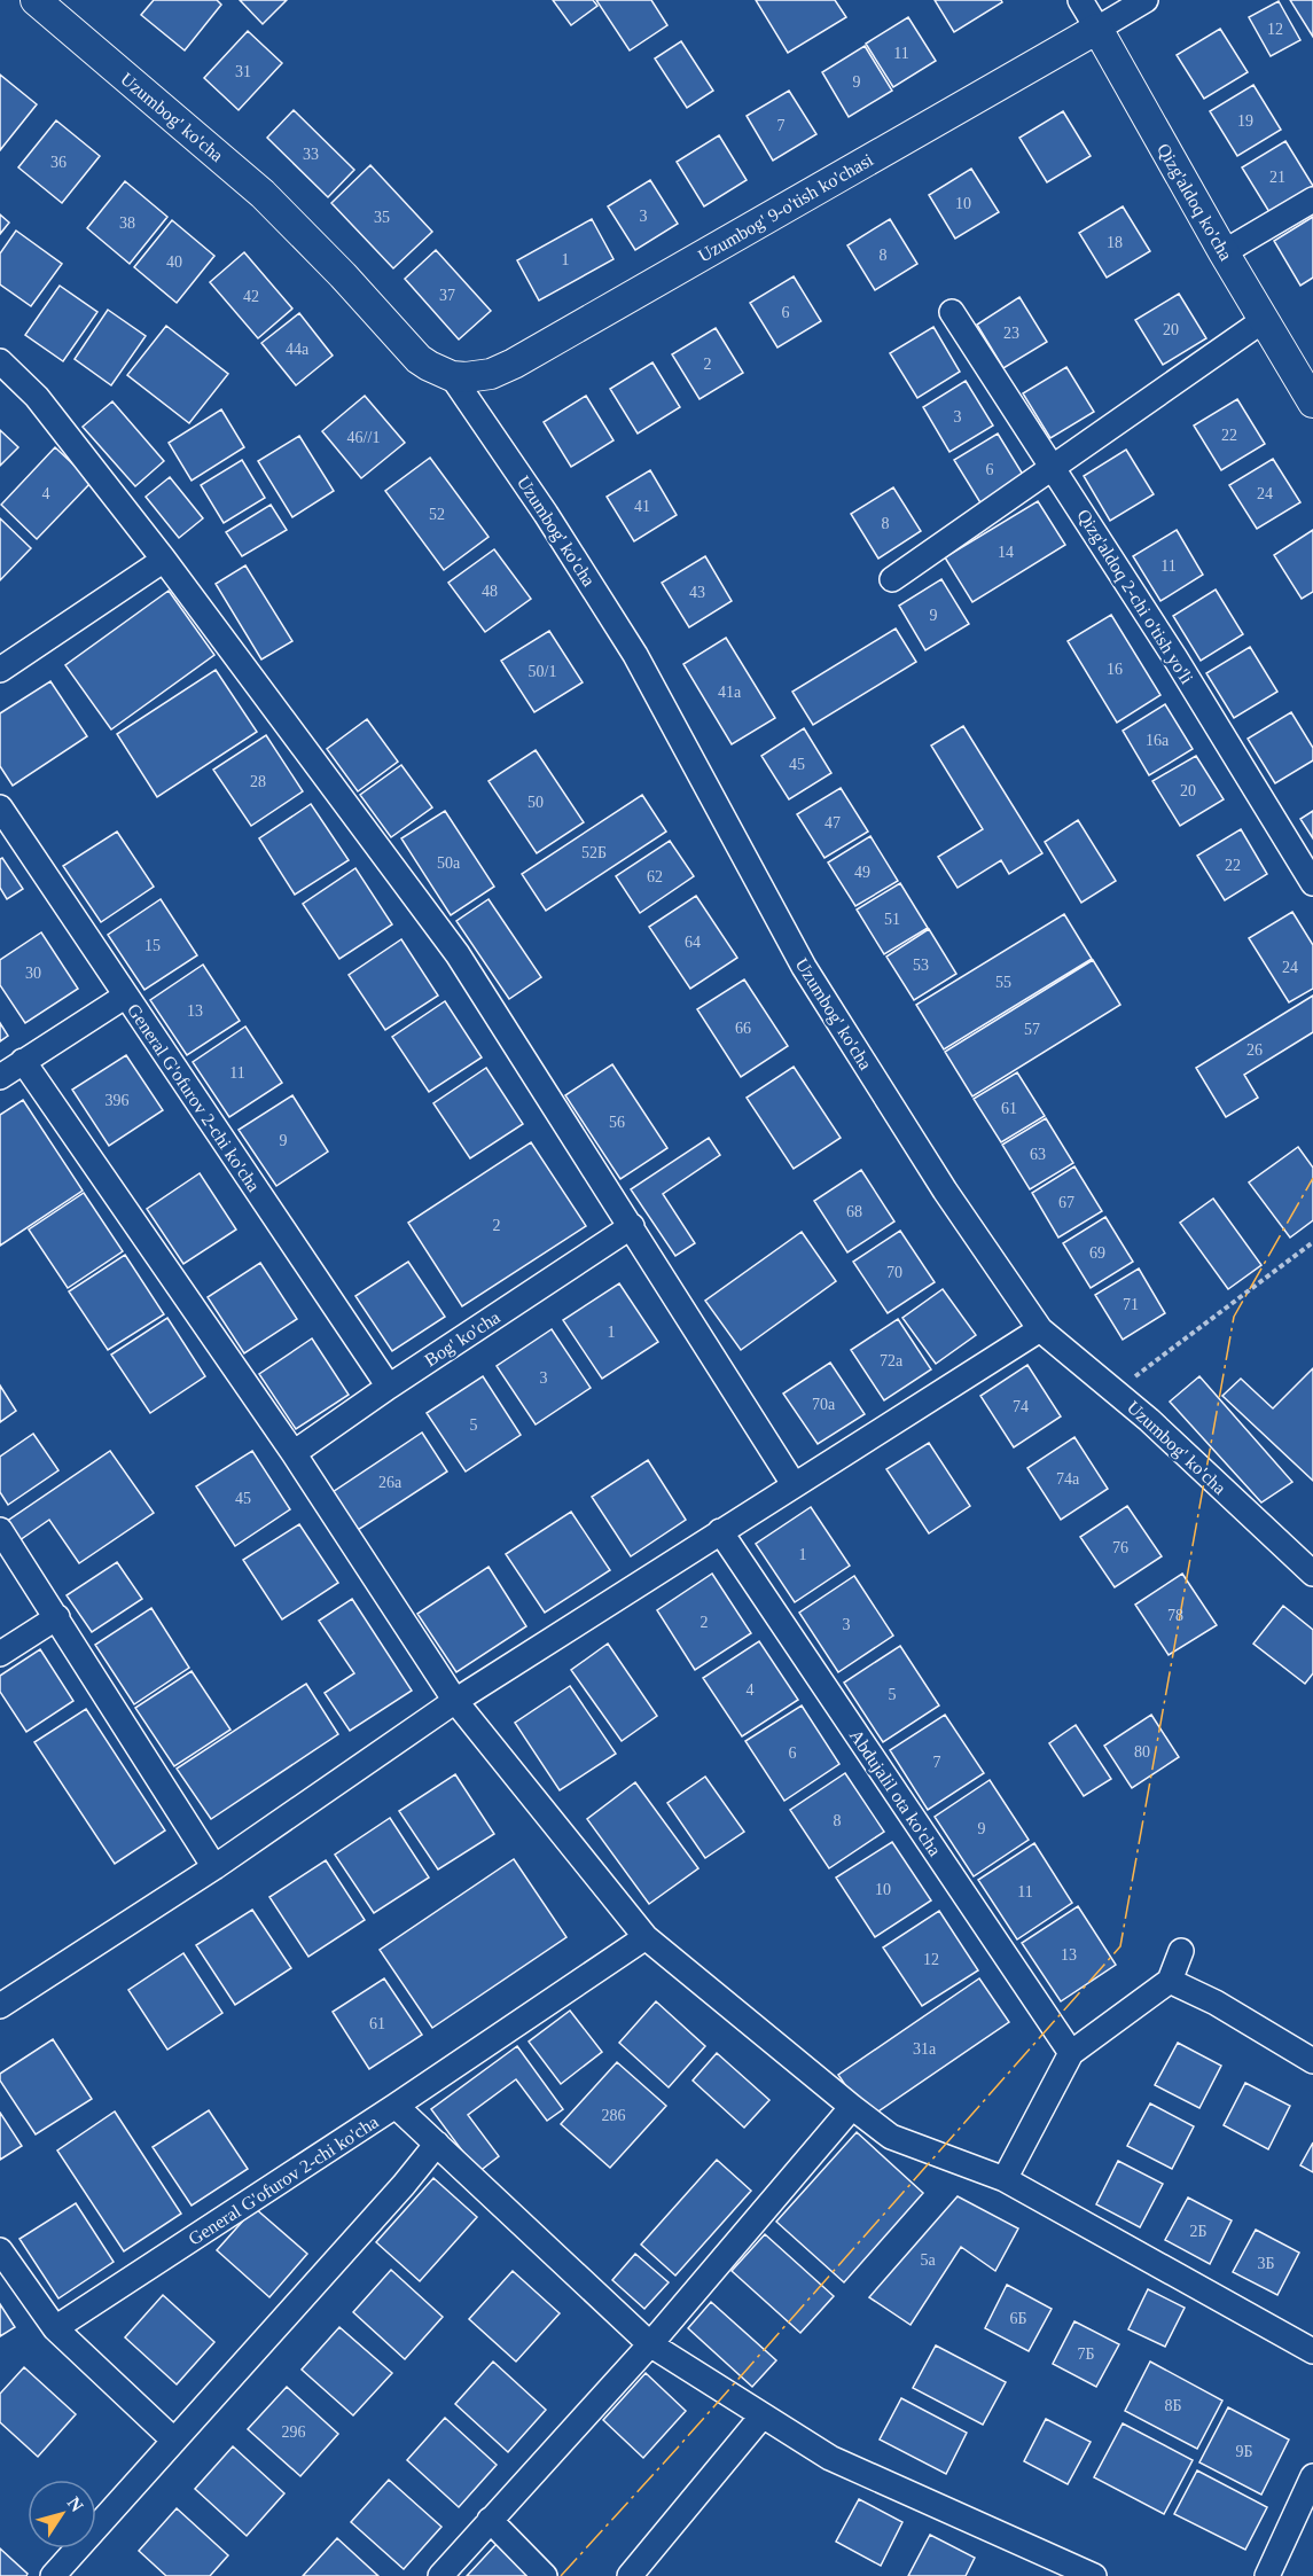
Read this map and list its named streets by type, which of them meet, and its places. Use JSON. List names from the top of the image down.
{
  "streets": {
    "street": [
      "Uzumbog' ko'cha",
      "Qizg'aldoq ko'cha",
      "Uzumbog' 9-o'tish ko'chasi",
      "Qizg'aldoq 2-chi o'tish yo'li",
      "General G'ofurov 2-chi ko'cha",
      "Bog' ko'cha",
      "Abdujalil ota ko'cha"
    ]
  },
  "crossings": [
    ["Uzumbog' ko'cha", "Uzumbog' 9-o'tish ko'chasi"],
    ["Qizg'aldoq ko'cha", "Uzumbog' 9-o'tish ko'chasi"],
    ["General G'ofurov 2-chi ko'cha", "Bog' ko'cha"]
  ],
  "house_numbers": [
    "12",
    "11",
    "31",
    "9",
    "19",
    "7",
    "33",
    "36",
    "21",
    "10",
    "3",
    "35",
    "38",
    "18",
    "8",
    "1",
    "40",
    "37",
    "42",
    "6",
    "20",
    "23",
    "44a",
    "2",
    "3",
    "22",
    "46//1",
    "6",
    "4",
    "24",
    "41",
    "52",
    "8",
    "14",
    "11",
    "48",
    "43",
    "9",
    "16",
    "50/1",
    "41a",
    "16a",
    "45",
    "28",
    "20",
    "50",
    "47",
    "52Б",
    "50a",
    "22",
    "49",
    "62",
    "51",
    "64",
    "15",
    "53",
    "24",
    "30",
    "55",
    "13",
    "66",
    "57",
    "26",
    "11",
    "396",
    "61",
    "56",
    "9",
    "63",
    "67",
    "68",
    "2",
    "69",
    "70",
    "71",
    "1",
    "72a",
    "3",
    "70a",
    "74",
    "5",
    "74а",
    "26a",
    "45",
    "76",
    "1",
    "78",
    "2",
    "3",
    "4",
    "5",
    "80",
    "6",
    "7",
    "8",
    "9",
    "10",
    "11",
    "13",
    "12",
    "61",
    "31а",
    "286",
    "2Б",
    "5а",
    "3Б",
    "6Б",
    "7Б",
    "8Б",
    "296",
    "9Б"
  ],
  "north": "top right"
}
